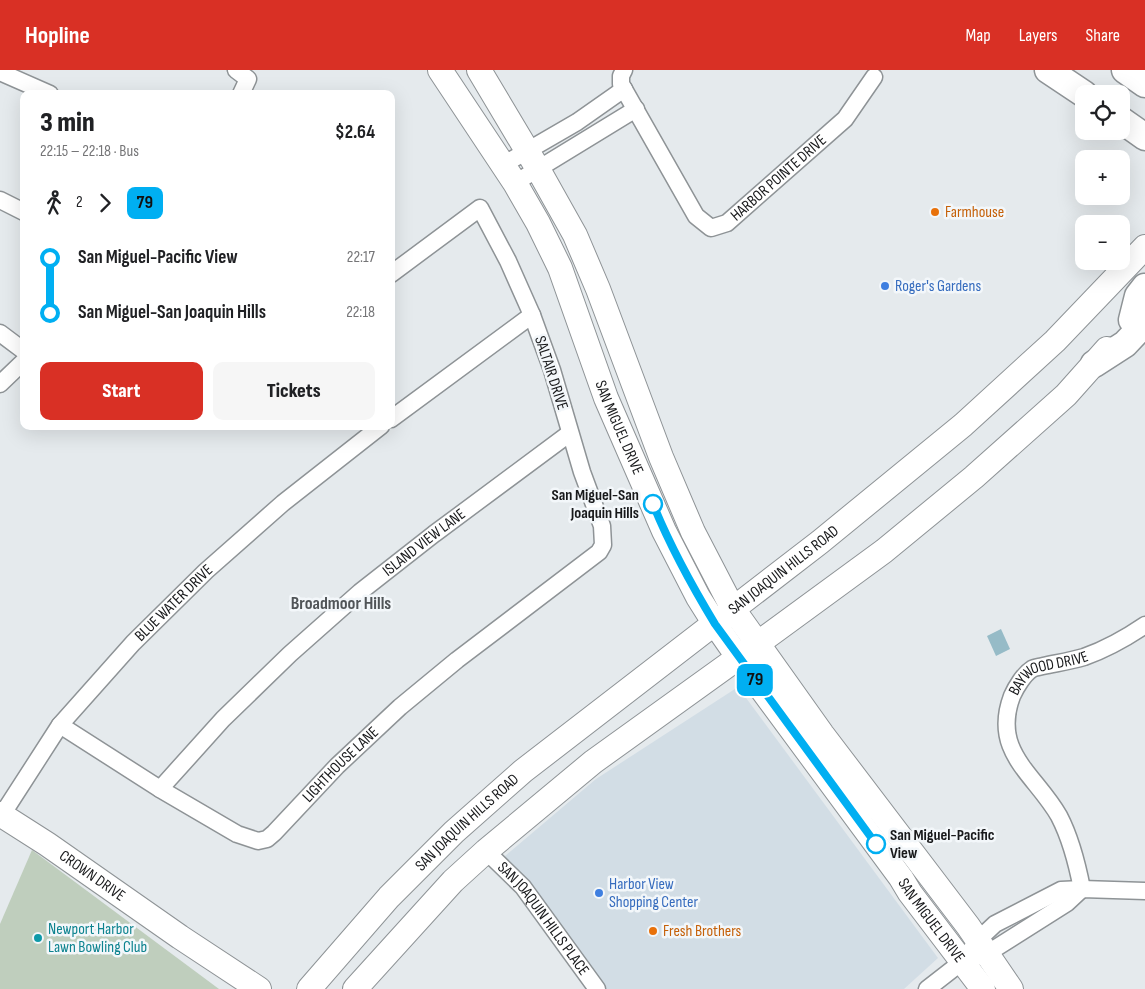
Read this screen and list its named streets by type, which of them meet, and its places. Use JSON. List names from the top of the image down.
{
  "streets": {
    "main road": ["SAN MIGUEL DRIVE", "SAN JOAQUIN HILLS ROAD", "CROWN DRIVE"],
    "street": [
      "HARBOR POINTE DRIVE",
      "SALTAIR DRIVE",
      "ISLAND VIEW LANE",
      "BLUE WATER DRIVE",
      "BAYWOOD DRIVE",
      "LIGHTHOUSE LANE",
      "SAN JOAQUIN HILLS PLACE"
    ]
  },
  "crossings": [
    ["SALTAIR DRIVE", "ISLAND VIEW LANE"],
    ["SALTAIR DRIVE", "LIGHTHOUSE LANE"],
    ["SAN MIGUEL DRIVE", "SAN JOAQUIN HILLS ROAD"],
    ["ISLAND VIEW LANE", "LIGHTHOUSE LANE"],
    ["SAN JOAQUIN HILLS ROAD", "SAN JOAQUIN HILLS PLACE"],
    ["BLUE WATER DRIVE", "LIGHTHOUSE LANE"],
    ["BLUE WATER DRIVE", "CROWN DRIVE"]
  ],
  "districts": ["Broadmoor Hills"],
  "places": [
    "Farmhouse",
    "Roger's Gardens",
    "San Miguel-San Joaquin Hills",
    "San Miguel-Pacific View",
    "Harbor View Shopping Center",
    "Fresh Brothers",
    "Newport Harbor Lawn Bowling Club"
  ],
  "lines": ["bus line 79"],
  "page": {
    "header": "Hopline",
    "nav": ["Map", "Layers", "Share"],
    "on_map": "79",
    "map_buttons": ["+", "−"],
    "heading": ["3 min", "22:15 – 22:18 · Bus", "$2.64"],
    "legs": ["2", "79"],
    "list": [
      {
        "name": "San Miguel-Pacific View",
        "value": "22:17"
      },
      {
        "name": "San Miguel-San Joaquin Hills",
        "value": "22:18"
      }
    ],
    "buttons": ["Start", "Tickets"]
  }
}
